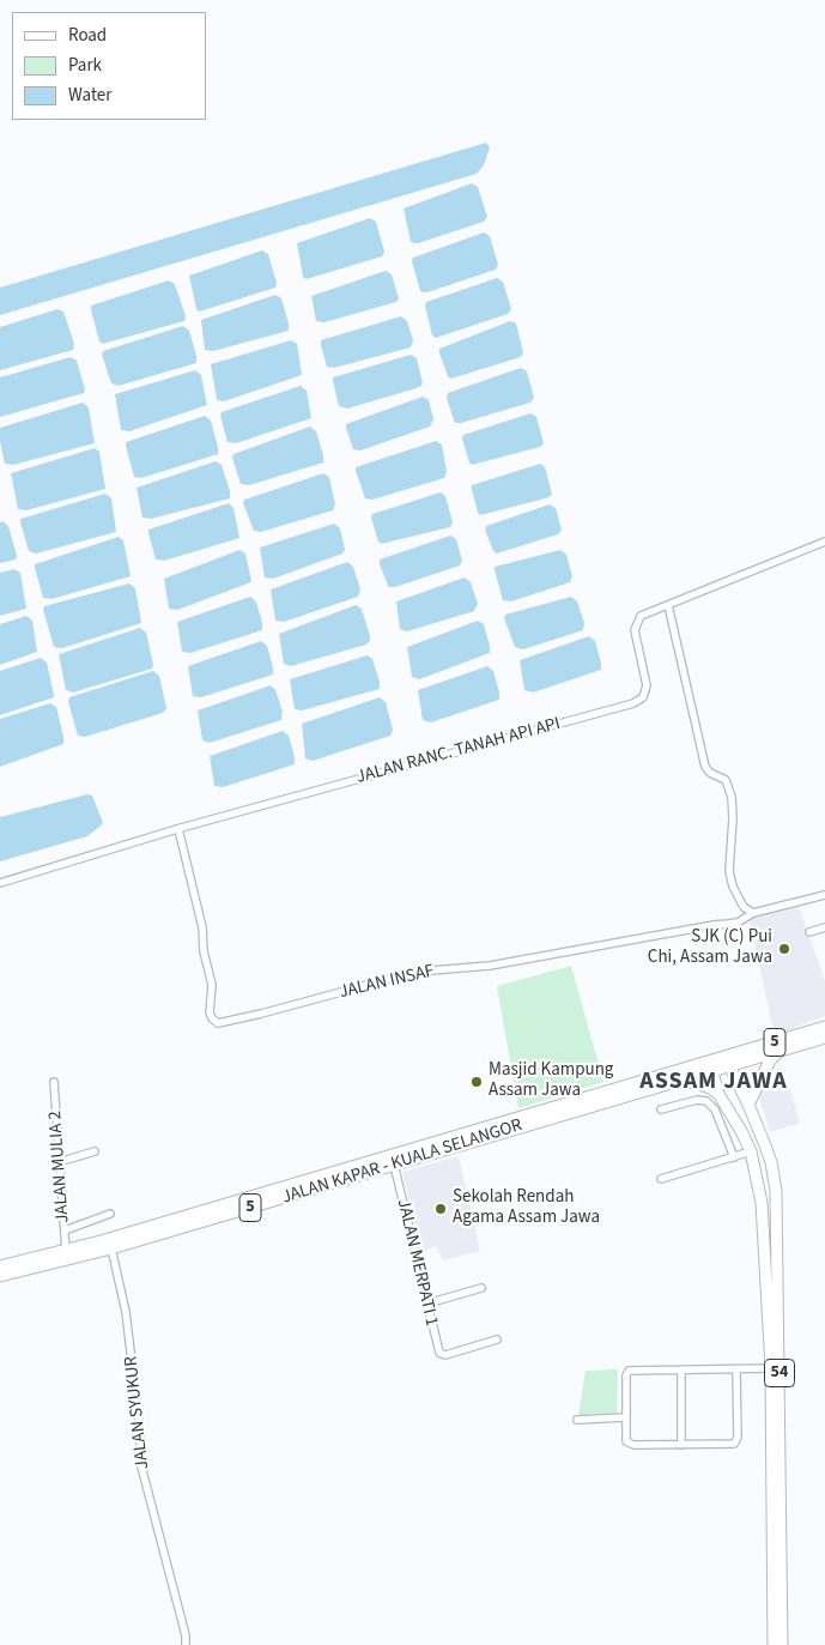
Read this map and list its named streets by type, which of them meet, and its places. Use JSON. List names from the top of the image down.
{
  "streets": {
    "highway": ["5", "JALAN KAPAR - KUALA SELANGOR", "54"],
    "street": [
      "JALAN RANC. TANAH API API",
      "JALAN INSAF",
      "JALAN MULIA 2",
      "JALAN MERPATI 1",
      "JALAN SYUKUR"
    ]
  },
  "crossings": [
    ["JALAN RANC. TANAH API API", "JALAN INSAF"],
    ["5", "JALAN KAPAR - KUALA SELANGOR"],
    ["5", "54"],
    ["JALAN KAPAR - KUALA SELANGOR", "JALAN MULIA 2"],
    ["JALAN KAPAR - KUALA SELANGOR", "JALAN MERPATI 1"],
    ["JALAN KAPAR - KUALA SELANGOR", "54"],
    ["JALAN KAPAR - KUALA SELANGOR", "JALAN SYUKUR"]
  ],
  "districts": ["ASSAM JAWA"],
  "places": ["SJK (C) Pui Chi, Assam Jawa", "Masjid Kampung Assam Jawa", "Sekolah Rendah Agama Assam Jawa"],
  "legend": ["Road", "Park", "Water"]
}
